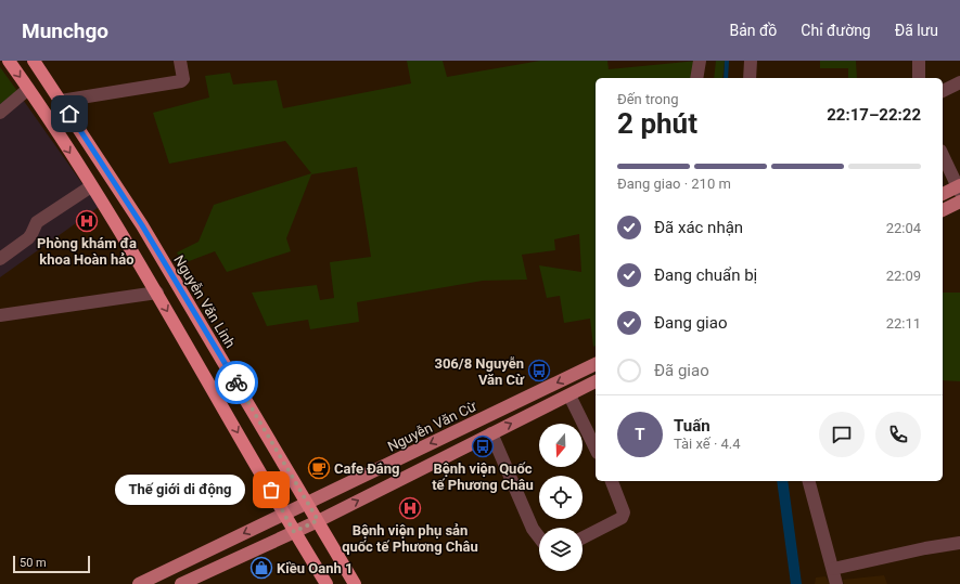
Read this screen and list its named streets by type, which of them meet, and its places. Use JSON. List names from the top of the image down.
{
  "streets": {
    "highway": ["Nguyễn Văn Linh"],
    "main road": ["Nguyễn Văn Cừ"]
  },
  "crossings": [
    ["Nguyễn Văn Linh", "Nguyễn Văn Cừ"]
  ],
  "places": {
    "hospital": ["Phòng khám đa khoa Hoàn hảo", "Bệnh viện phụ sản quốc tế Phương Châu"],
    "bus stop": ["306/8 Nguyễn Văn Cừ", "Bệnh viện Quốc tế Phương Châu"],
    "cafe": ["Cafe Đắng"],
    "other": ["Thế giới di động"],
    "shop": ["Kiều Oanh 1"]
  },
  "scale_bar": "50 m",
  "north": "bottom",
  "page": {
    "header": "Munchgo",
    "nav": ["Bản đồ", "Chỉ đường", "Đã lưu"],
    "heading": ["2 phút", "Đến trong", "22:17–22:22"],
    "panel": ["Tuấn", "Tài xế · 4.4"],
    "bar": "Đang giao · 210 m",
    "list": [
      ["Đã xác nhận", "22:04"],
      ["Đang chuẩn bị", "22:09"],
      ["Đang giao", "22:11"],
      "Đã giao"
    ],
    "round": "T",
    "bubble": "Thế giới di động",
    "scale": "50 m"
  }
}
